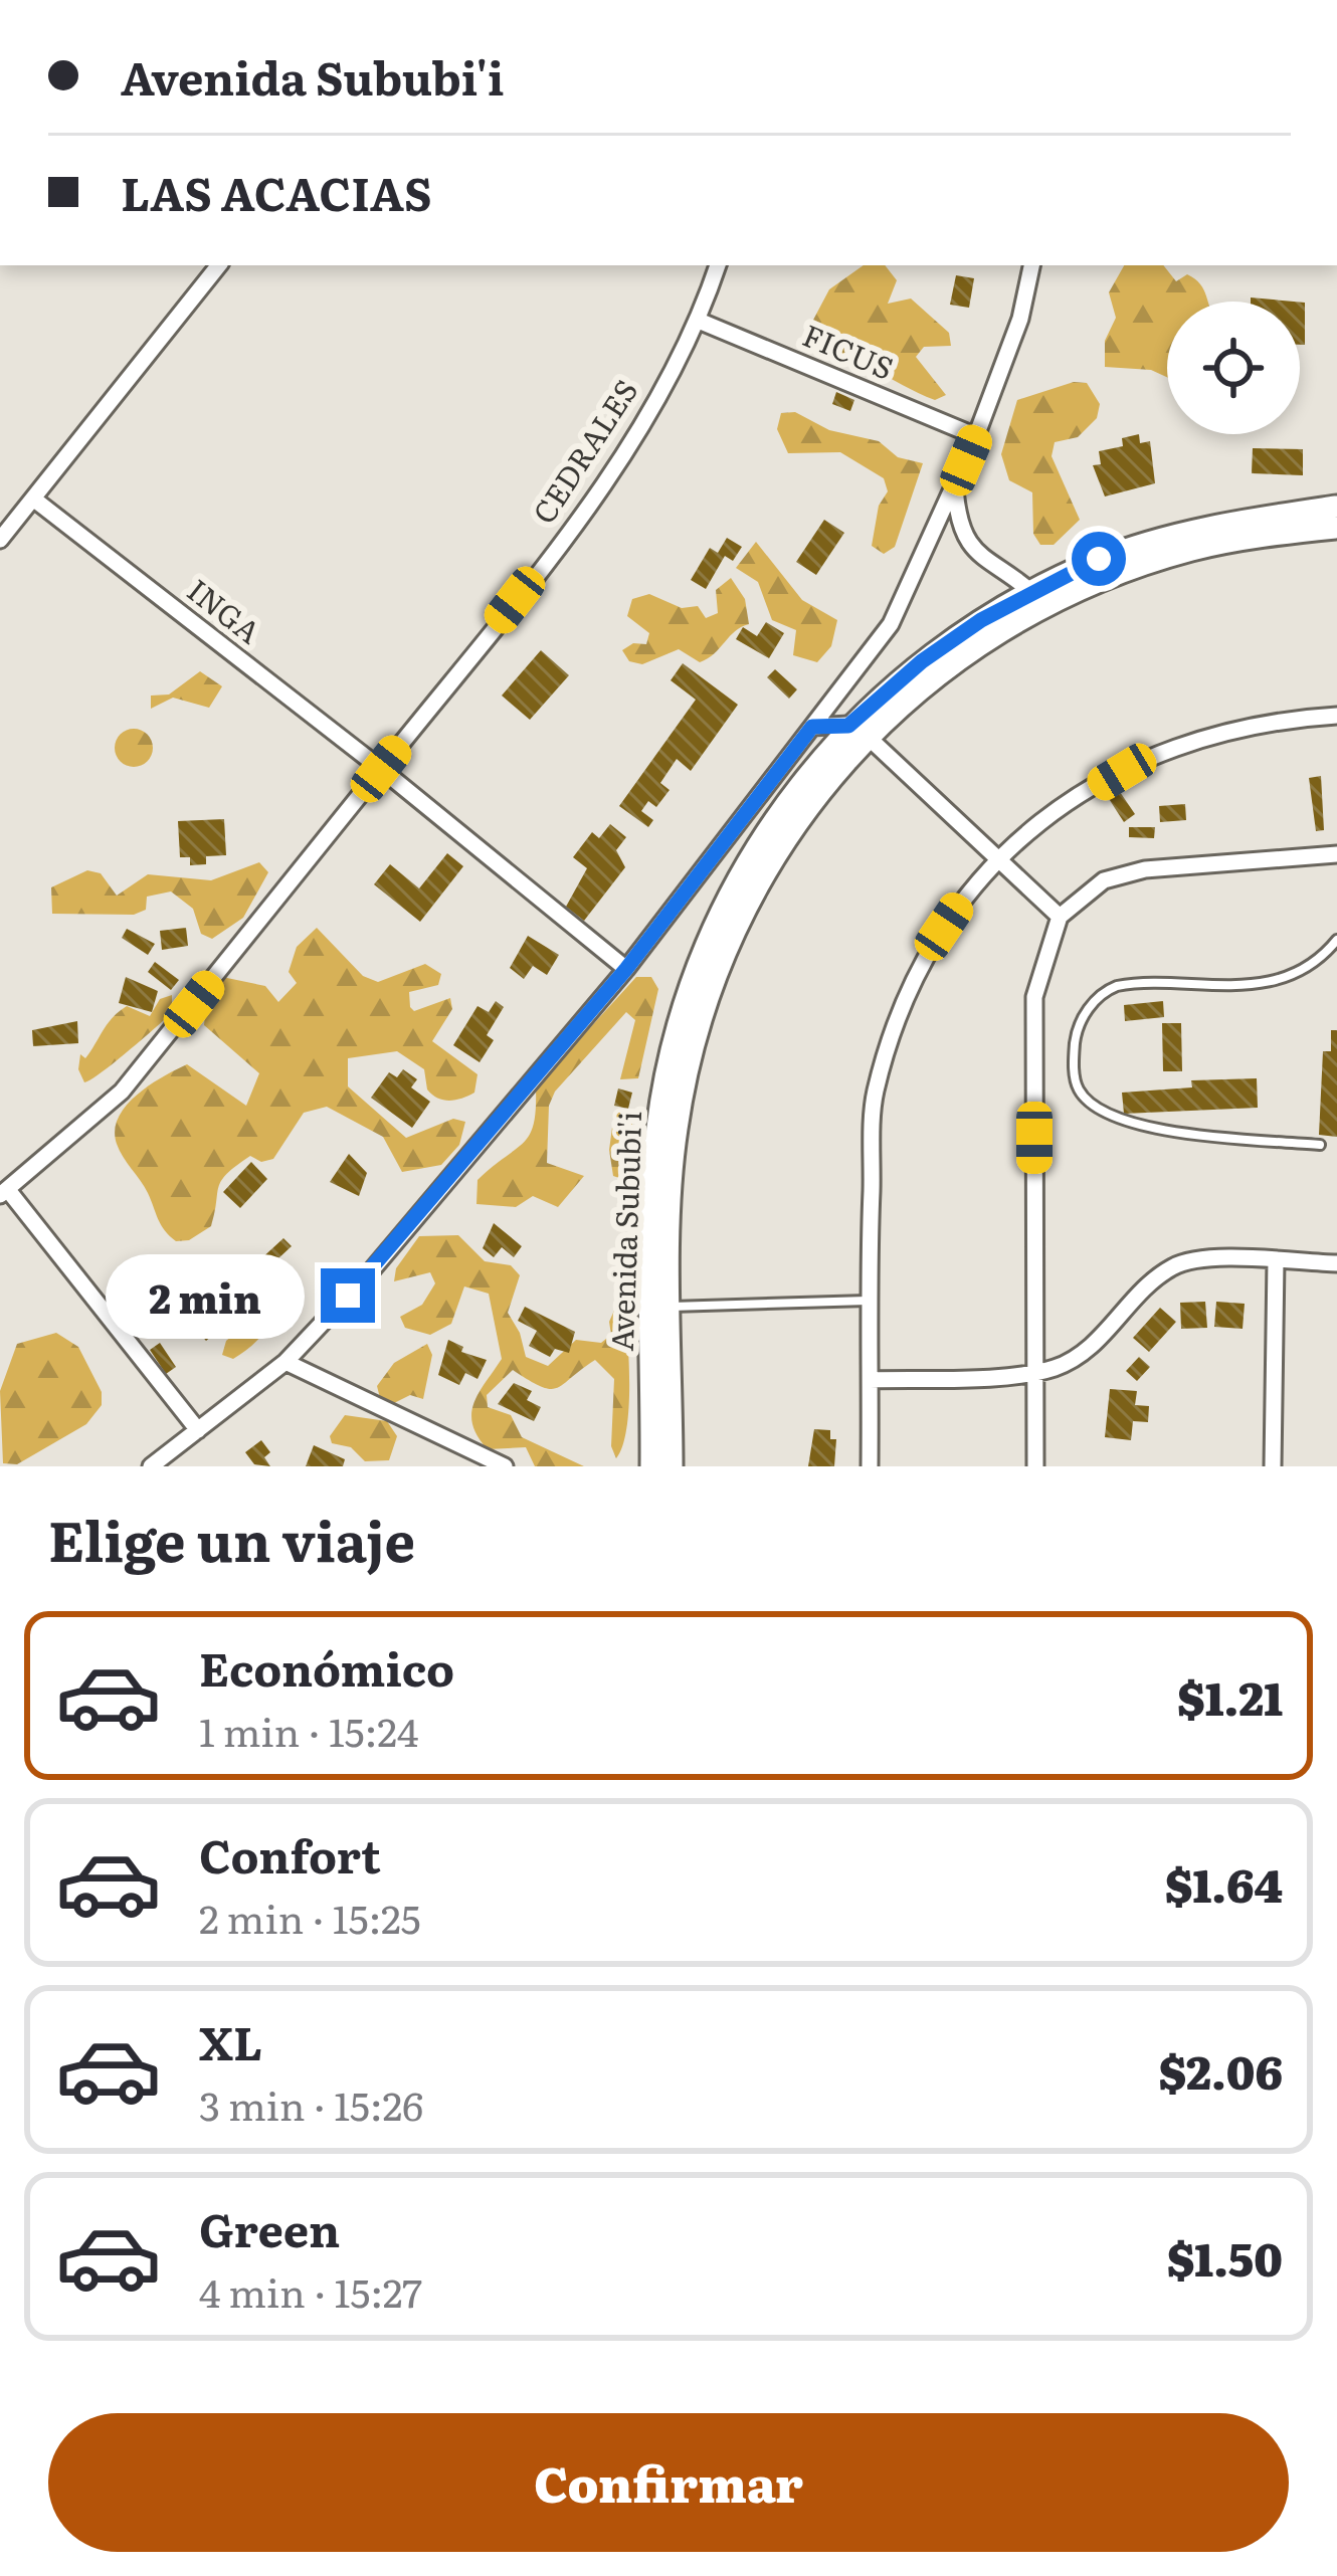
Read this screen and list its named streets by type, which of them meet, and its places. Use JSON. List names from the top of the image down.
{
  "streets": {
    "street": [
      "FICUS",
      "CEDRALES",
      "INGA",
      "Avenida Sububi'i"
    ]
  },
  "crossings": [
    ["FICUS", "CEDRALES"],
    ["CEDRALES", "INGA"]
  ],
  "page": {
    "banner": ["Avenida Sububi'i", "LAS ACACIAS"],
    "bubble": "2 min",
    "heading": "Elige un viaje",
    "list": [
      {
        "name": "Económico",
        "note": "1 min · 15:24",
        "value": "$1.21"
      },
      {
        "name": "Confort",
        "note": "2 min · 15:25",
        "value": "$1.64"
      },
      {
        "name": "XL",
        "note": "3 min · 15:26",
        "value": "$2.06"
      },
      {
        "name": "Green",
        "note": "4 min · 15:27",
        "value": "$1.50"
      }
    ],
    "buttons": "Confirmar"
  }
}
